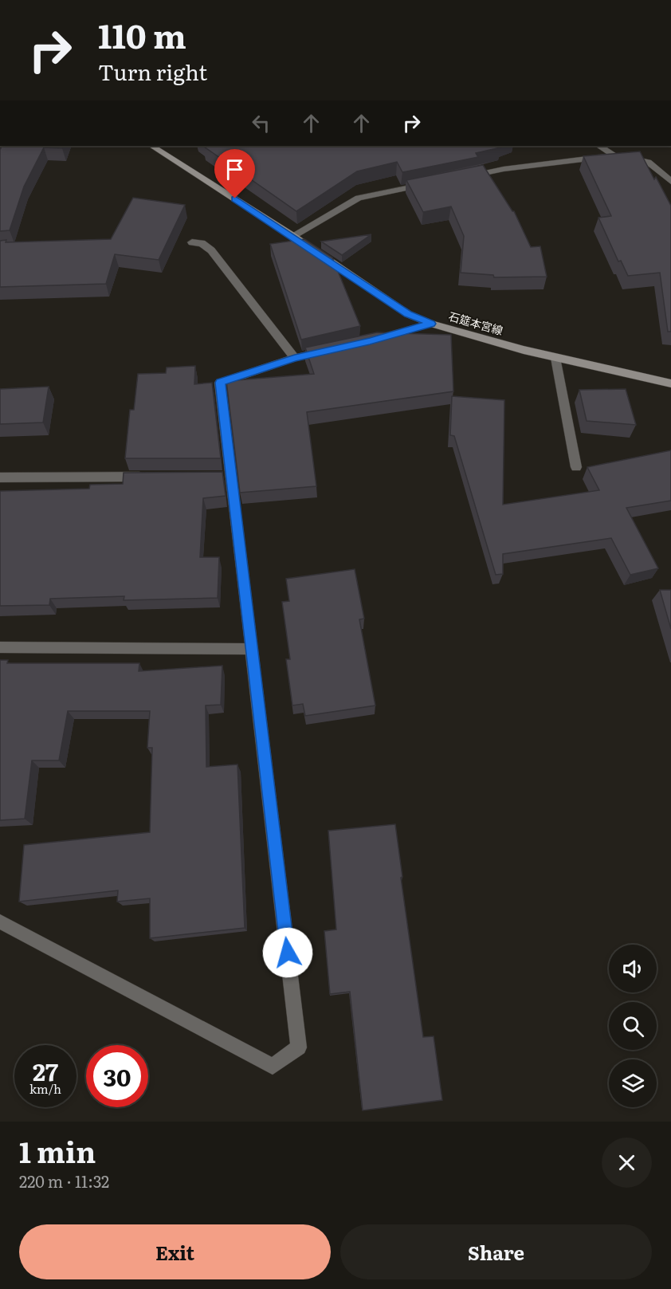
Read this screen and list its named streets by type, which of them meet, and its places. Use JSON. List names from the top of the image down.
{
  "streets": {
    "main road": ["石筵本宮線"]
  },
  "page": {
    "turn": ["110 m", "Turn right"],
    "speed": "27 km/h",
    "limit": "30",
    "heading": ["1 min", "220 m · 11:32"],
    "buttons": ["Exit", "Share"]
  }
}
